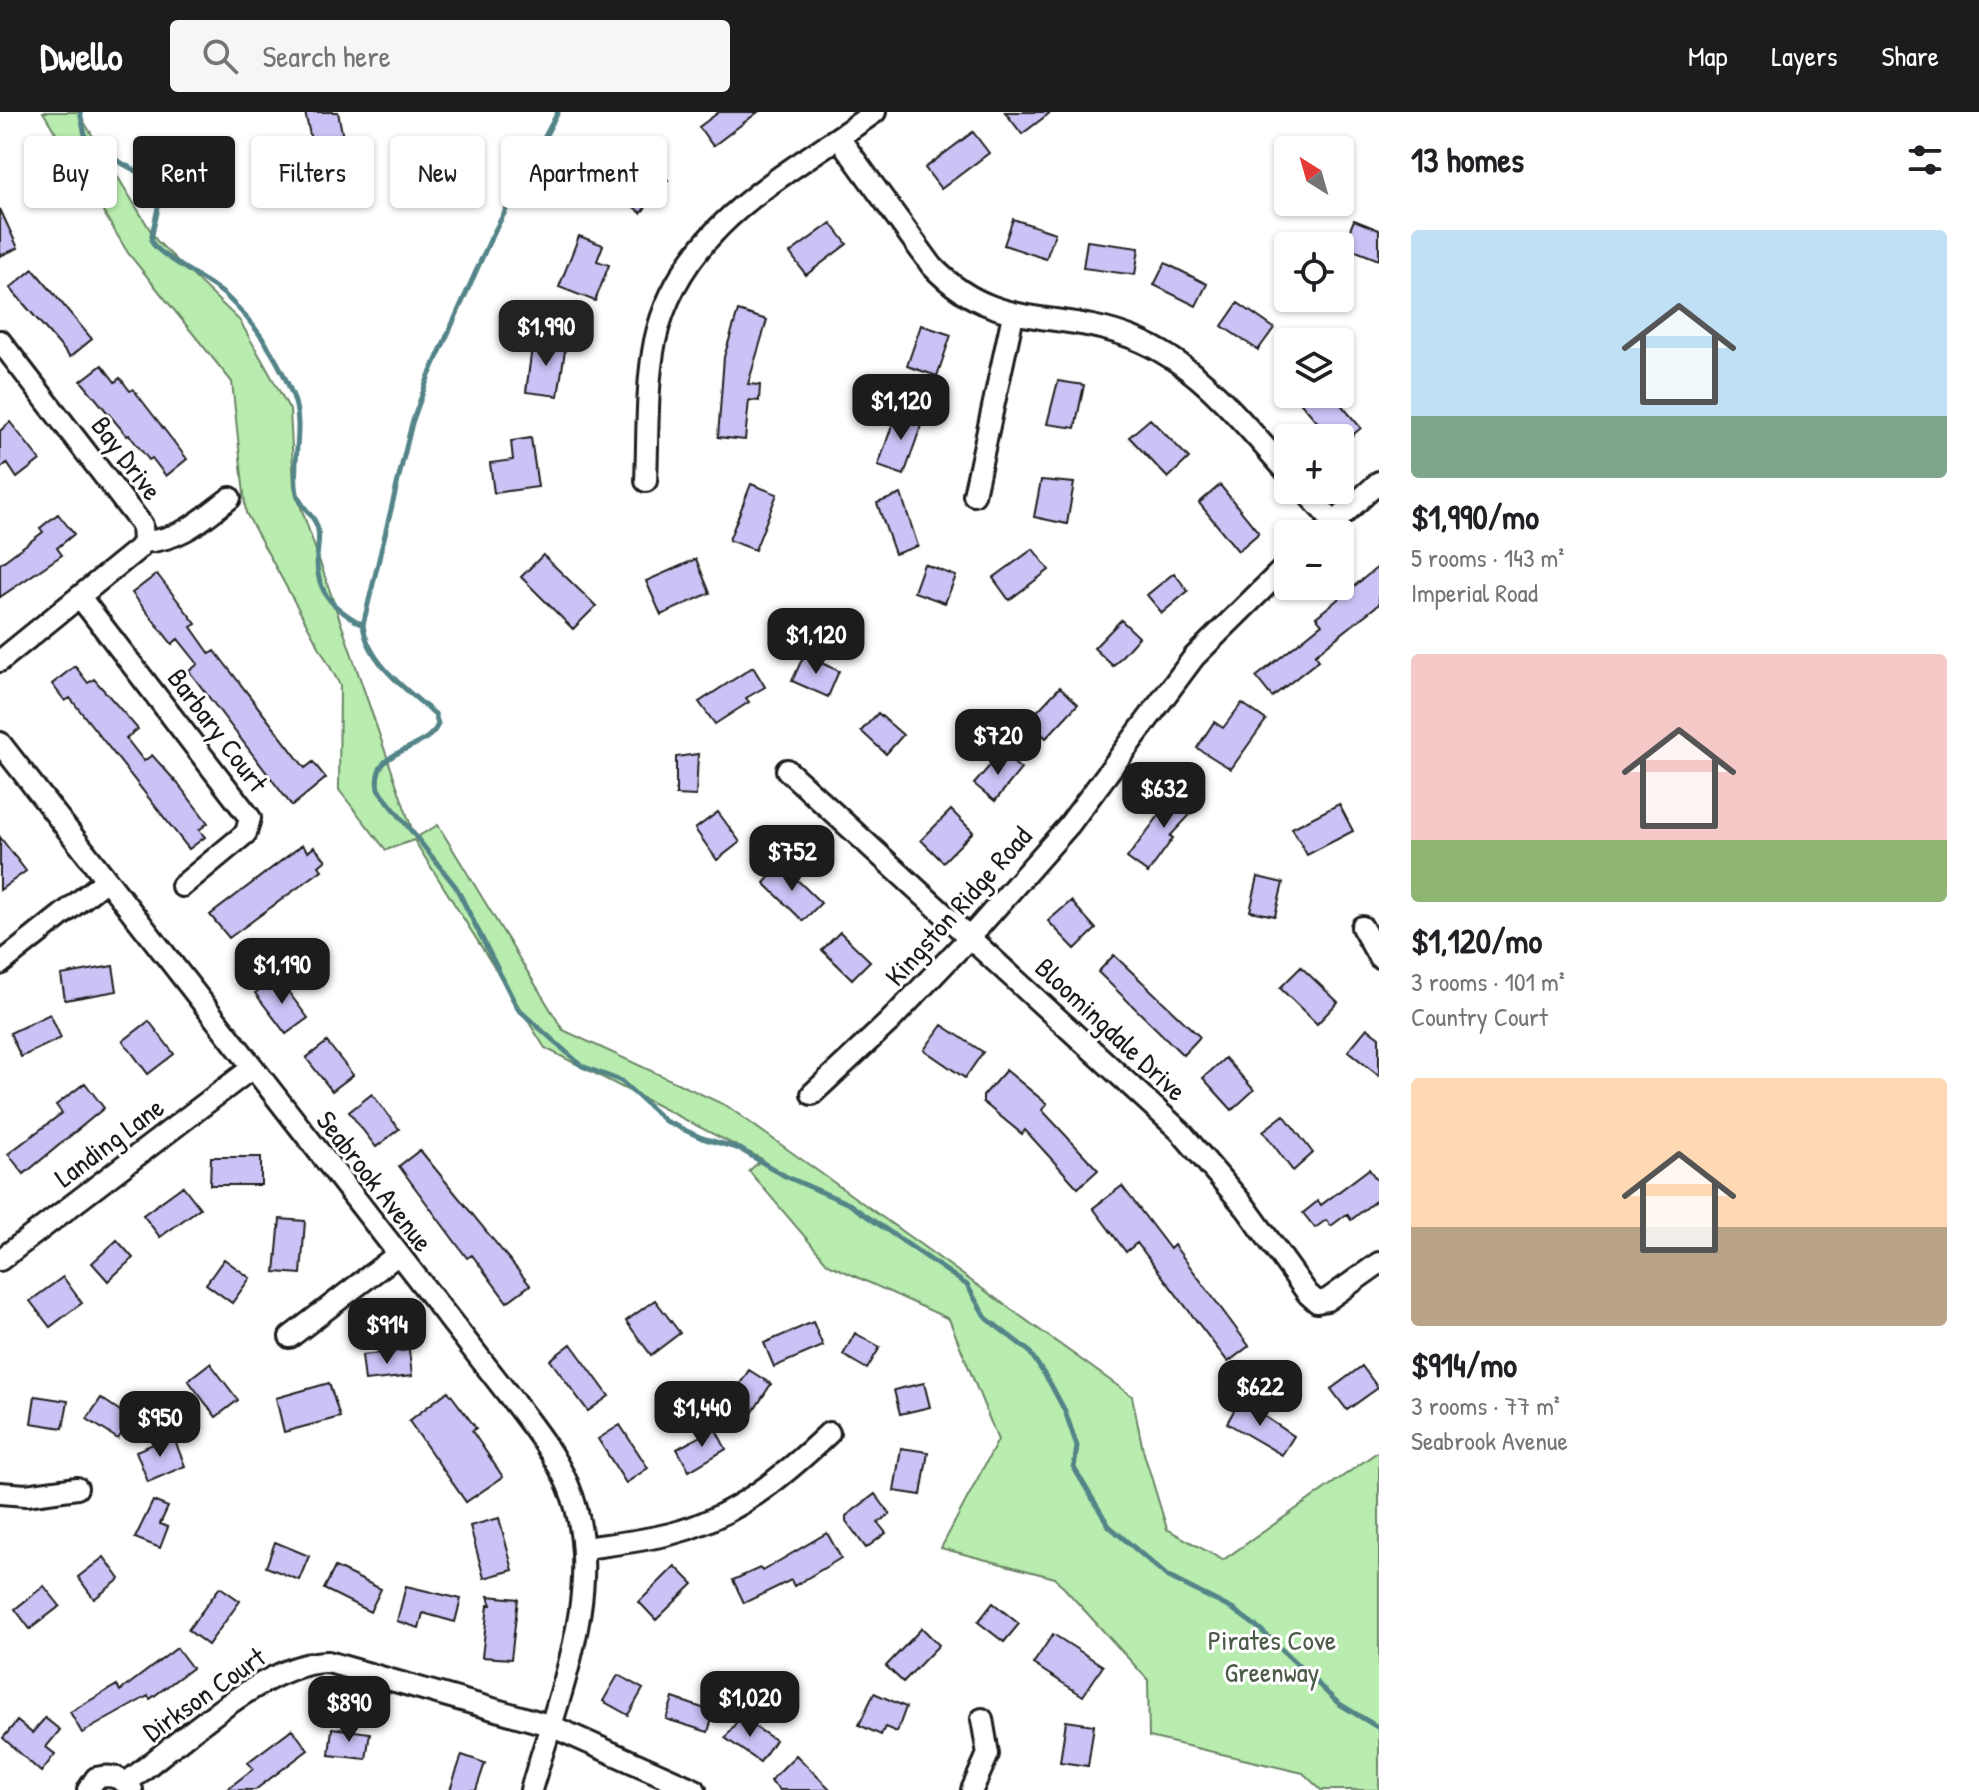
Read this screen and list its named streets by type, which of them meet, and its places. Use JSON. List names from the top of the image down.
{
  "streets": {
    "street": [
      "Bay Drive",
      "Barbary Court",
      "Kingston Ridge Road",
      "Bloomingdale Drive",
      "Landing Lane",
      "Seabrook Avenue",
      "Dirkson Court"
    ]
  },
  "crossings": [
    ["Bay Drive", "Barbary Court"],
    ["Kingston Ridge Road", "Bloomingdale Drive"],
    ["Landing Lane", "Seabrook Avenue"],
    ["Seabrook Avenue", "Dirkson Court"]
  ],
  "parks": ["Pirates Cove Greenway"],
  "north": "top left",
  "page": {
    "header": "Dwello",
    "search": "Search here",
    "nav": ["Map", "Layers", "Share"],
    "heading": "13 homes",
    "map_buttons": ["+", "−"],
    "chip": [
      "Buy",
      "Rent",
      "Filters",
      "New",
      "Apartment"
    ],
    "list": [
      {
        "name": "$1,990/mo",
        "note": "5 rooms · 143 m² · Imperial Road"
      },
      {
        "name": "$1,120/mo",
        "note": "3 rooms · 101 m² · Country Court"
      },
      {
        "name": "$914/mo",
        "note": "3 rooms · 77 m² · Seabrook Avenue"
      }
    ],
    "price": [
      "$1,990",
      "$1,120",
      "$1,120",
      "$720",
      "$632",
      "$752",
      "$1,190",
      "$914",
      "$622",
      "$1,440",
      "$950",
      "$1,020",
      "$890"
    ]
  }
}
